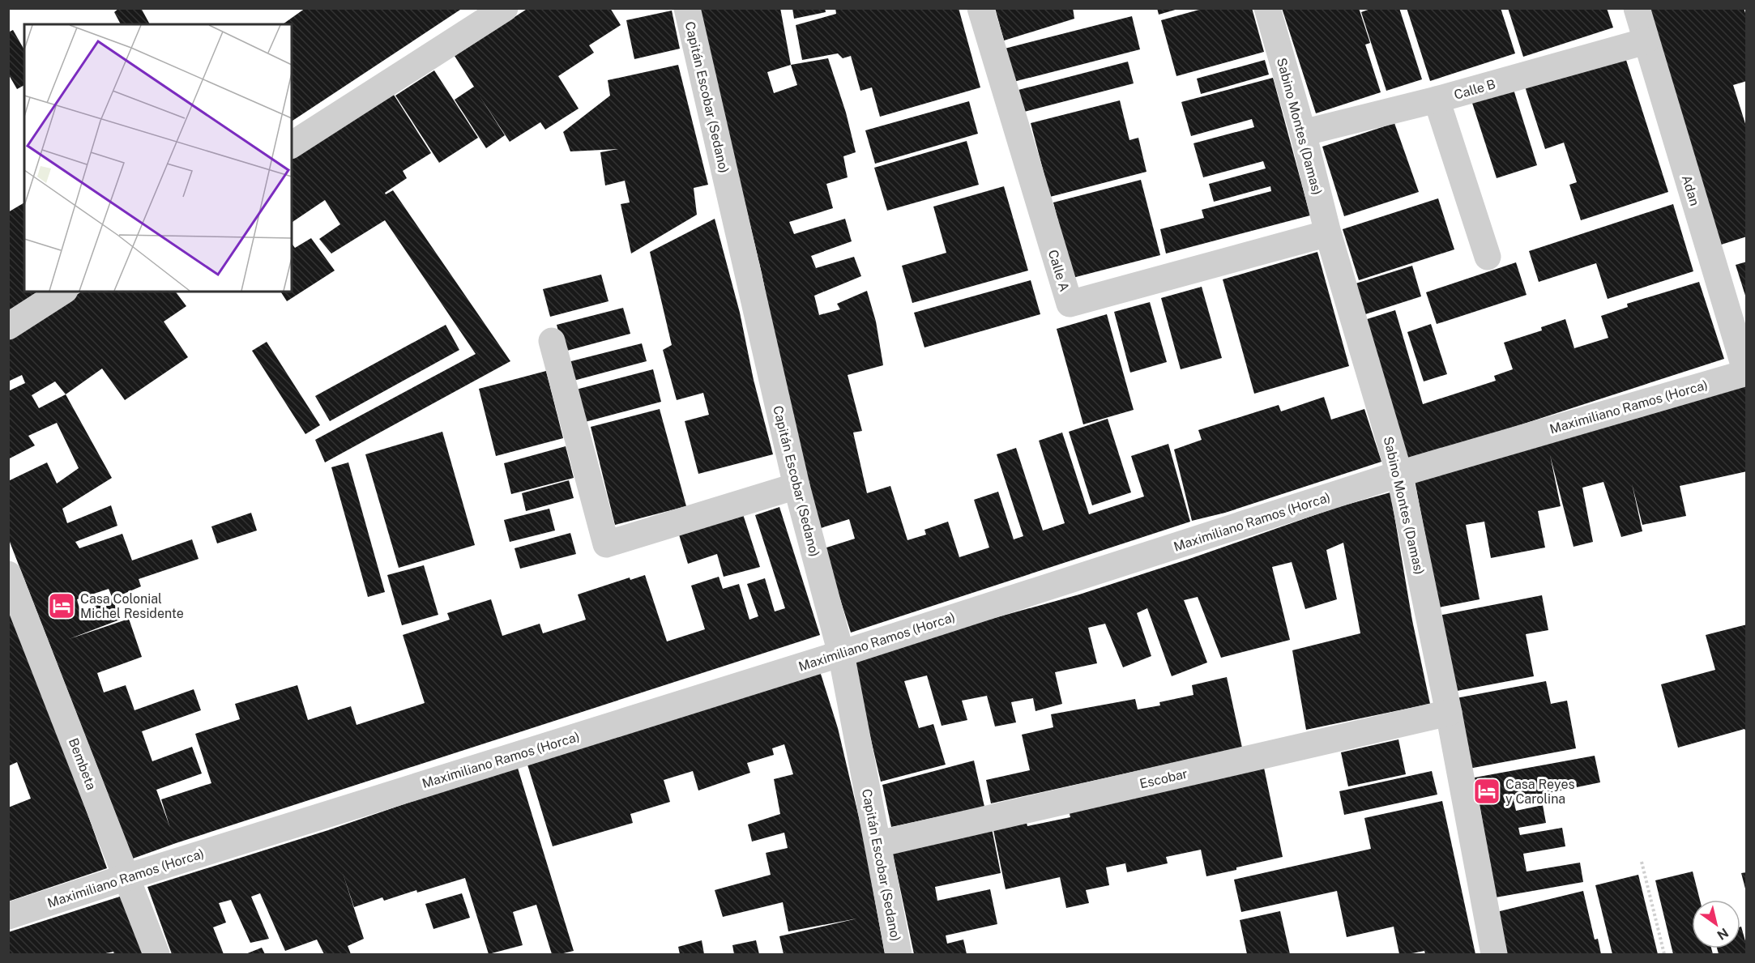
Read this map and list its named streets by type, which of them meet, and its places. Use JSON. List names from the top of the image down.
{
  "streets": {
    "street": [
      "Calle B",
      "Capitán Escobar (Sedano)",
      "Sabino Montes (Damas)",
      "Adan",
      "Calle A",
      "Maximiliano Ramos (Horca)",
      "Bembeta",
      "Escobar"
    ]
  },
  "crossings": [
    ["Calle B", "Sabino Montes (Damas)"],
    ["Calle B", "Adan"],
    ["Capitán Escobar (Sedano)", "Maximiliano Ramos (Horca)"],
    ["Capitán Escobar (Sedano)", "Escobar"],
    ["Sabino Montes (Damas)", "Calle A"],
    ["Sabino Montes (Damas)", "Maximiliano Ramos (Horca)"],
    ["Sabino Montes (Damas)", "Escobar"],
    ["Adan", "Maximiliano Ramos (Horca)"],
    ["Maximiliano Ramos (Horca)", "Bembeta"]
  ],
  "places": {
    "hotel": ["Casa Colonial Michel Residente", "Casa Reyes y Carolina"]
  },
  "north": "bottom right"
}
